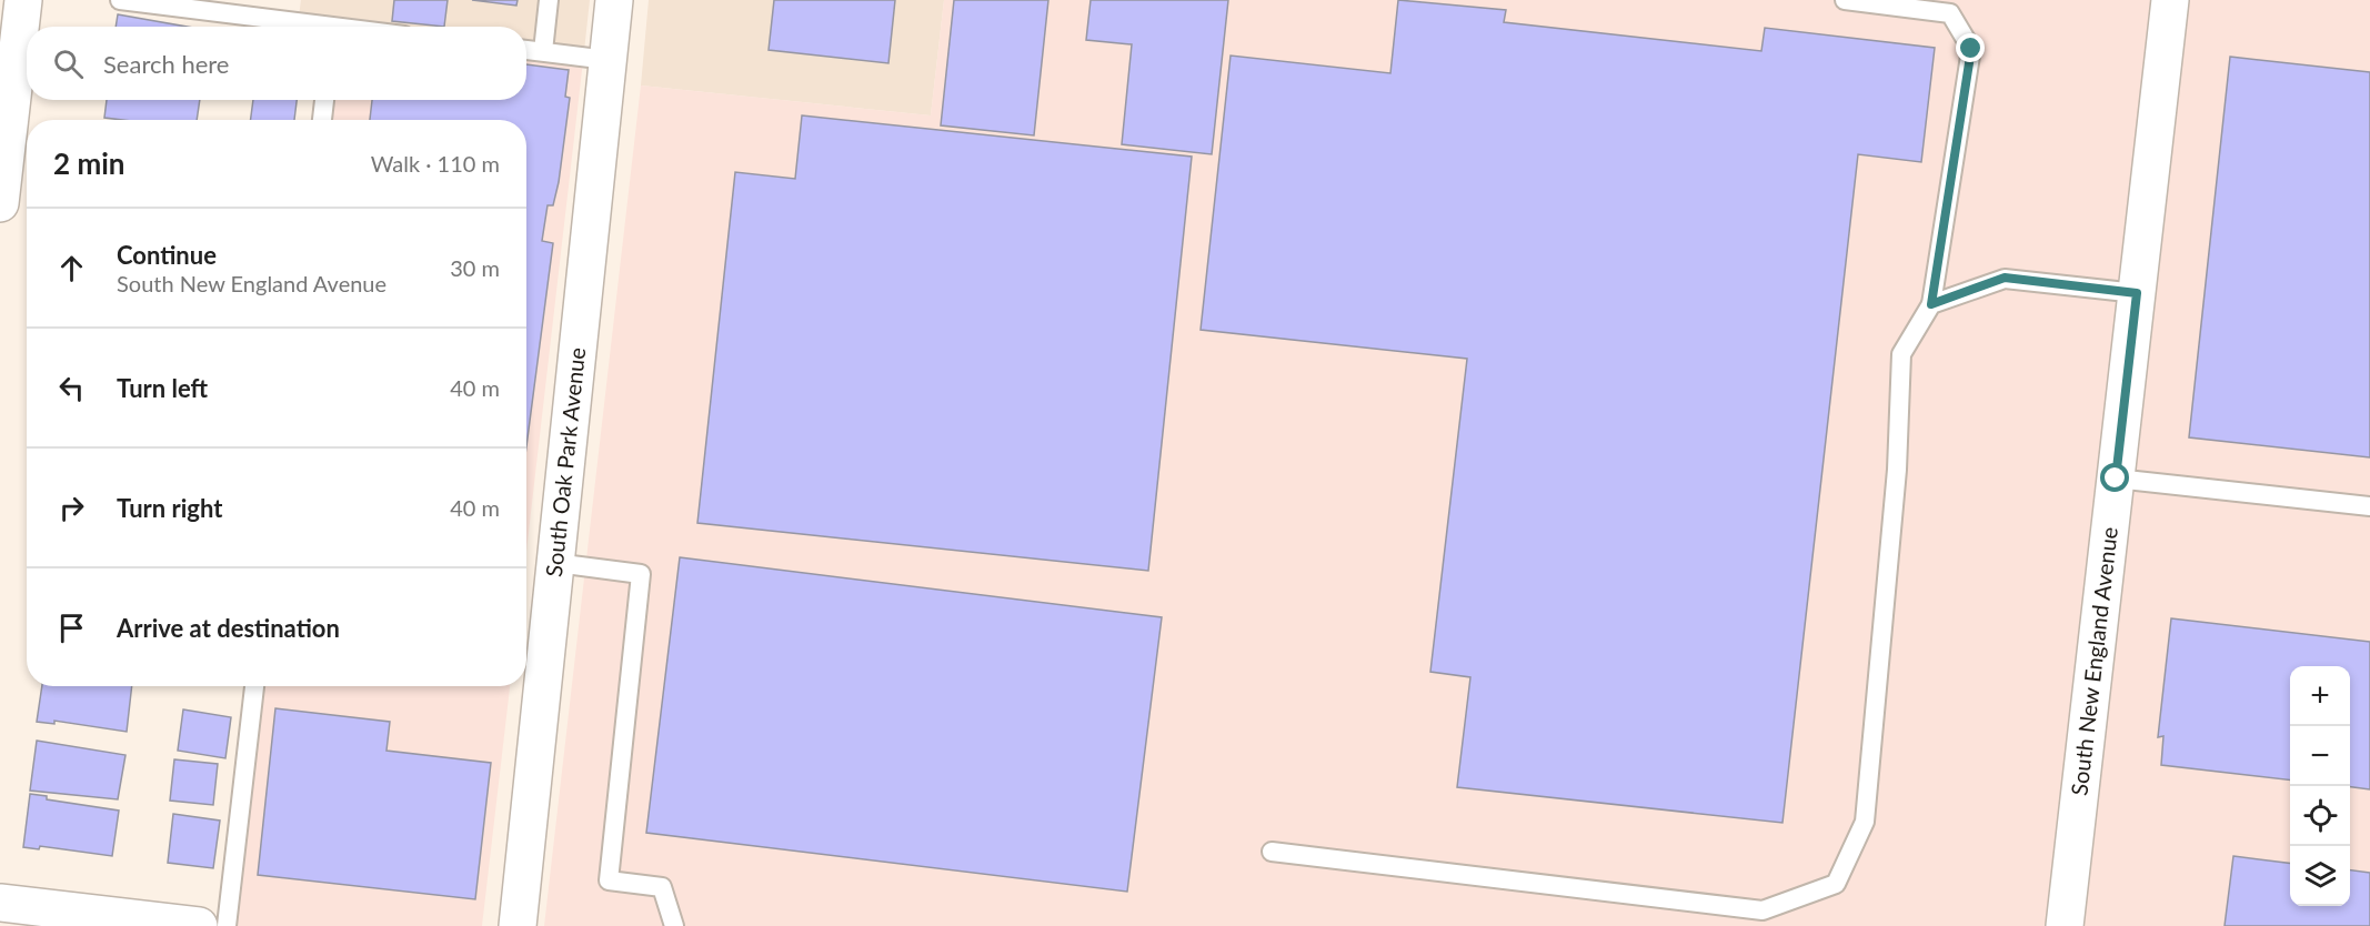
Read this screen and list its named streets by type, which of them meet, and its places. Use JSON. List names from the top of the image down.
{
  "streets": {
    "street": ["South Oak Park Avenue", "South New England Avenue"]
  },
  "page": {
    "search": "Search here",
    "heading": ["2 min", "Walk · 110 m"],
    "list": [
      ["Continue", "South New England Avenue", "30 m"],
      ["Turn left", "40 m"],
      ["Turn right", "40 m"],
      "Arrive at destination"
    ],
    "map_buttons": ["+", "−"]
  }
}
